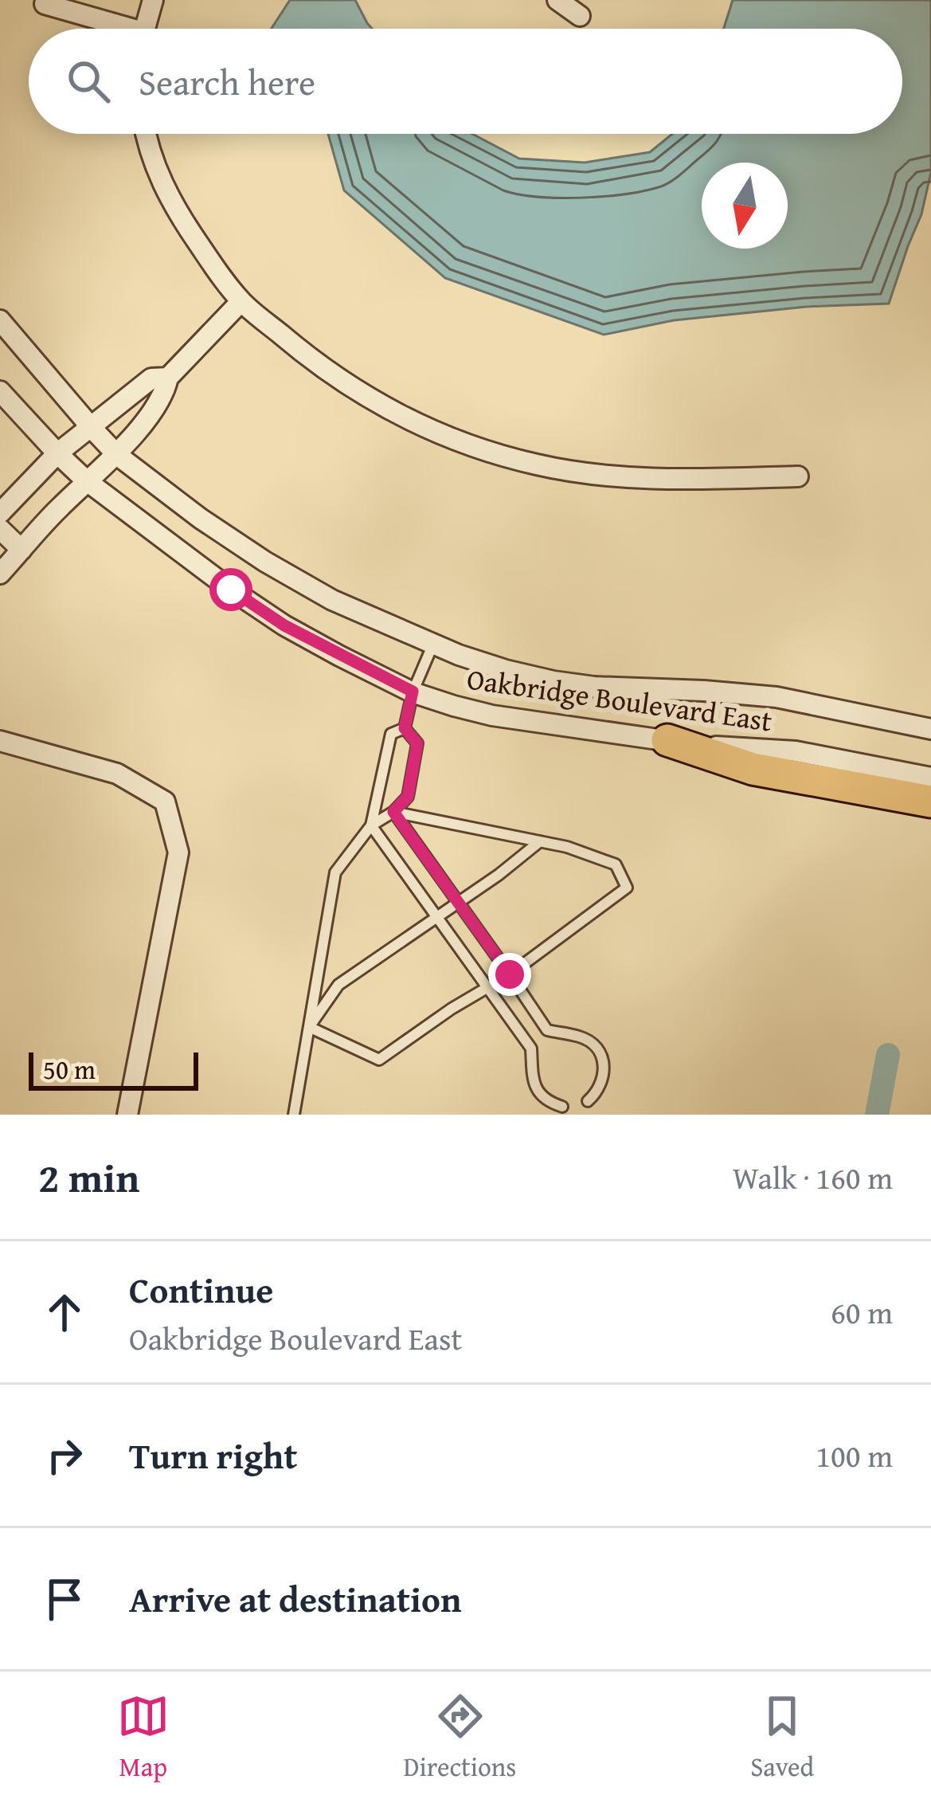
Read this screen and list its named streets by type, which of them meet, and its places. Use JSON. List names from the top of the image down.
{
  "streets": {
    "street": ["Oakbridge Boulevard East"]
  },
  "scale_bar": "50 m",
  "north": "bottom",
  "page": {
    "search": "Search here",
    "scale": "50 m",
    "heading": ["2 min", "Walk · 160 m"],
    "list": [
      ["Continue", "Oakbridge Boulevard East", "60 m"],
      ["Turn right", "100 m"],
      "Arrive at destination"
    ],
    "nav": ["Map", "Directions", "Saved"]
  }
}
